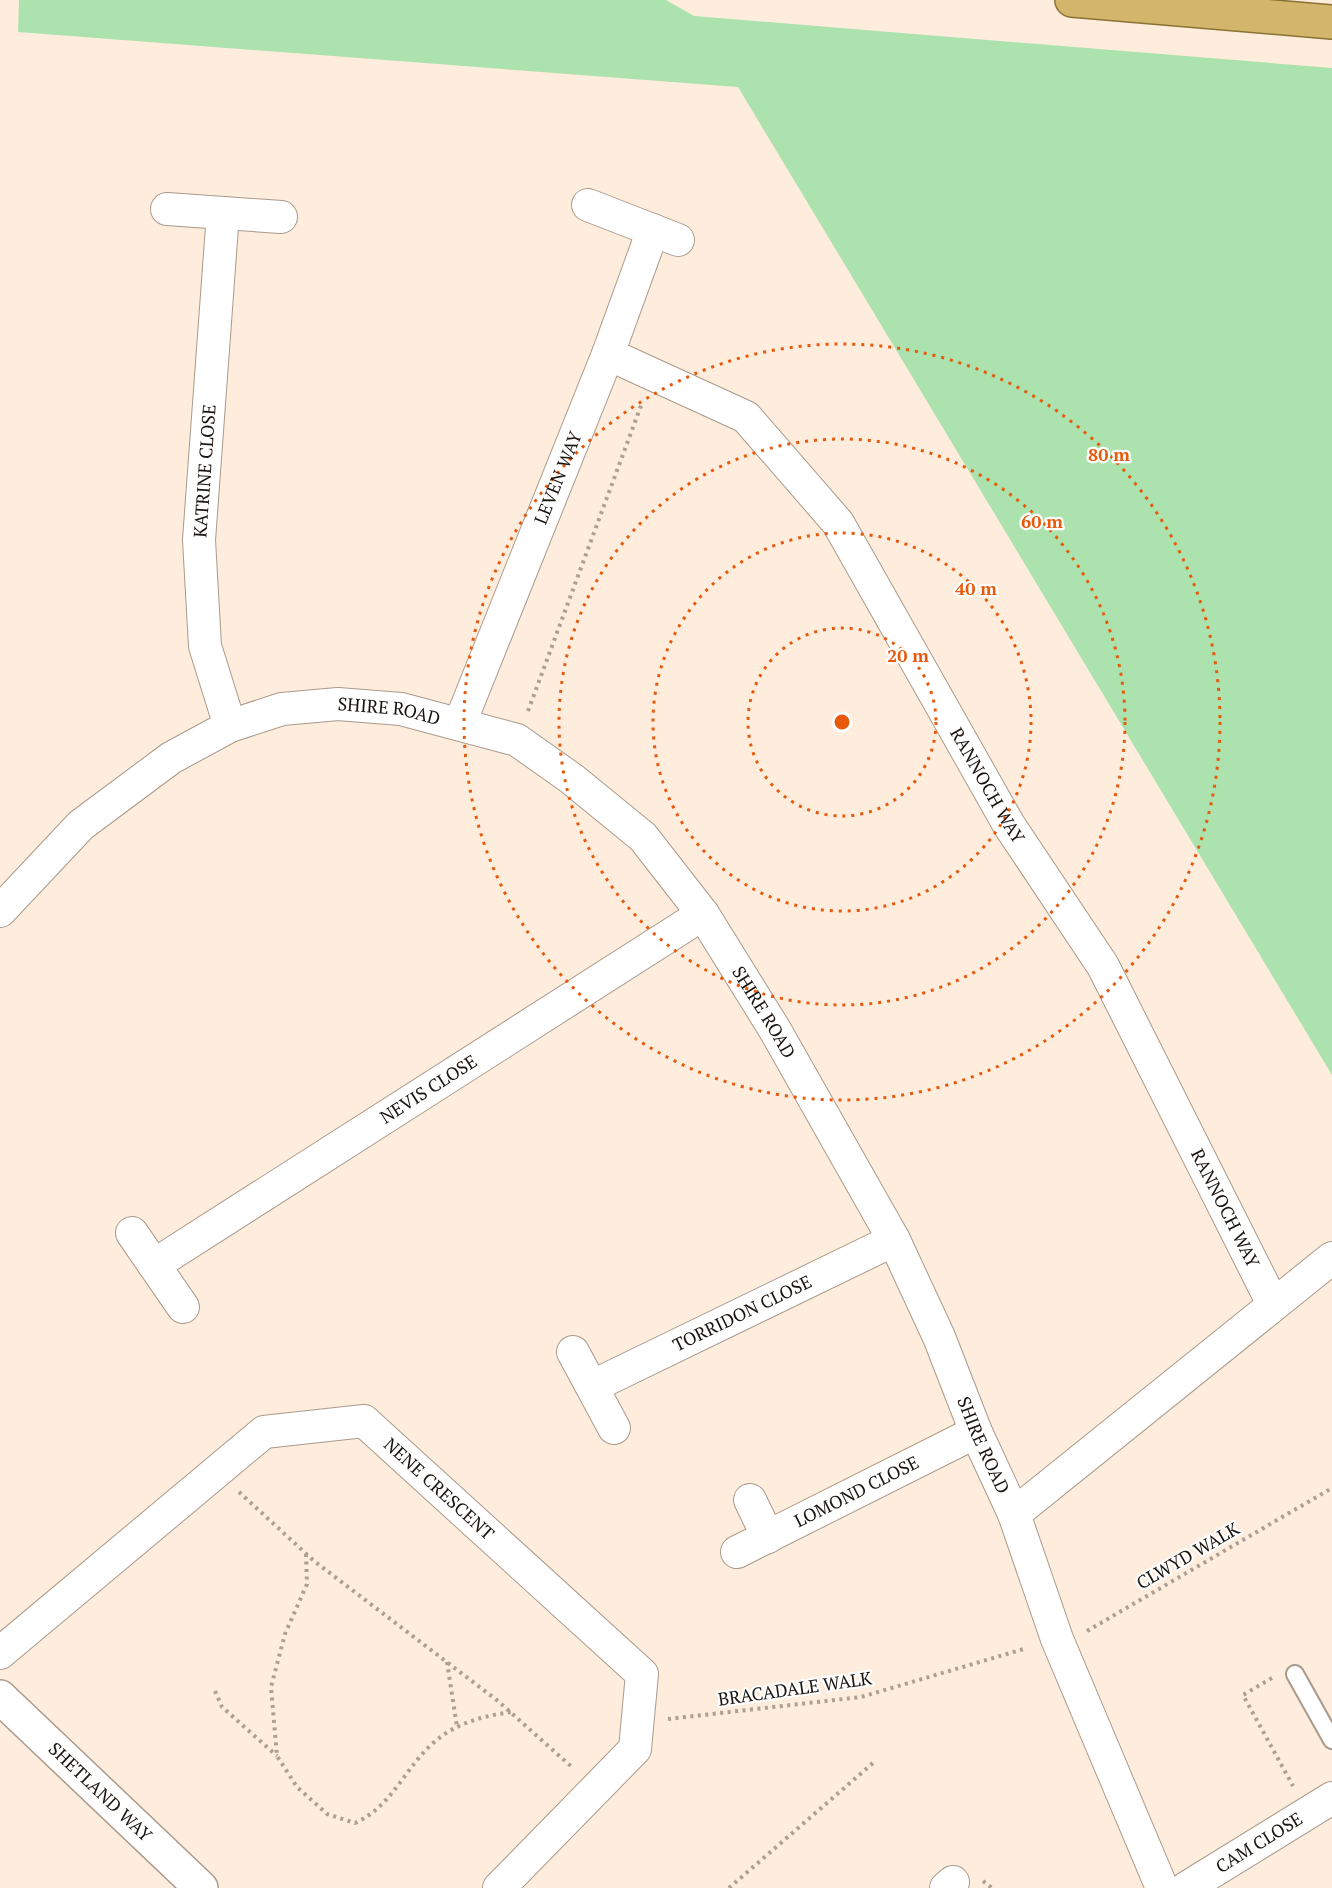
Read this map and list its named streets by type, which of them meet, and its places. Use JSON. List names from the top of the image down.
{
  "streets": {
    "street": [
      "KATRINE CLOSE",
      "LEVEN WAY",
      "SHIRE ROAD",
      "RANNOCH WAY",
      "NEVIS CLOSE",
      "TORRIDON CLOSE",
      "NENE CRESCENT",
      "LOMOND CLOSE",
      "SHETLAND WAY",
      "CAM CLOSE"
    ],
    "path": ["CLWYD WALK", "BRACADALE WALK"]
  },
  "crossings": [
    ["KATRINE CLOSE", "SHIRE ROAD"],
    ["LEVEN WAY", "SHIRE ROAD"],
    ["LEVEN WAY", "RANNOCH WAY"],
    ["SHIRE ROAD", "NEVIS CLOSE"],
    ["SHIRE ROAD", "TORRIDON CLOSE"],
    ["SHIRE ROAD", "LOMOND CLOSE"],
    ["SHIRE ROAD", "CLWYD WALK"],
    ["SHIRE ROAD", "BRACADALE WALK"],
    ["NENE CRESCENT", "BRACADALE WALK"],
    ["CLWYD WALK", "BRACADALE WALK"]
  ],
  "rings": [
    "80 m",
    "60 m",
    "40 m",
    "20 m"
  ]
}
